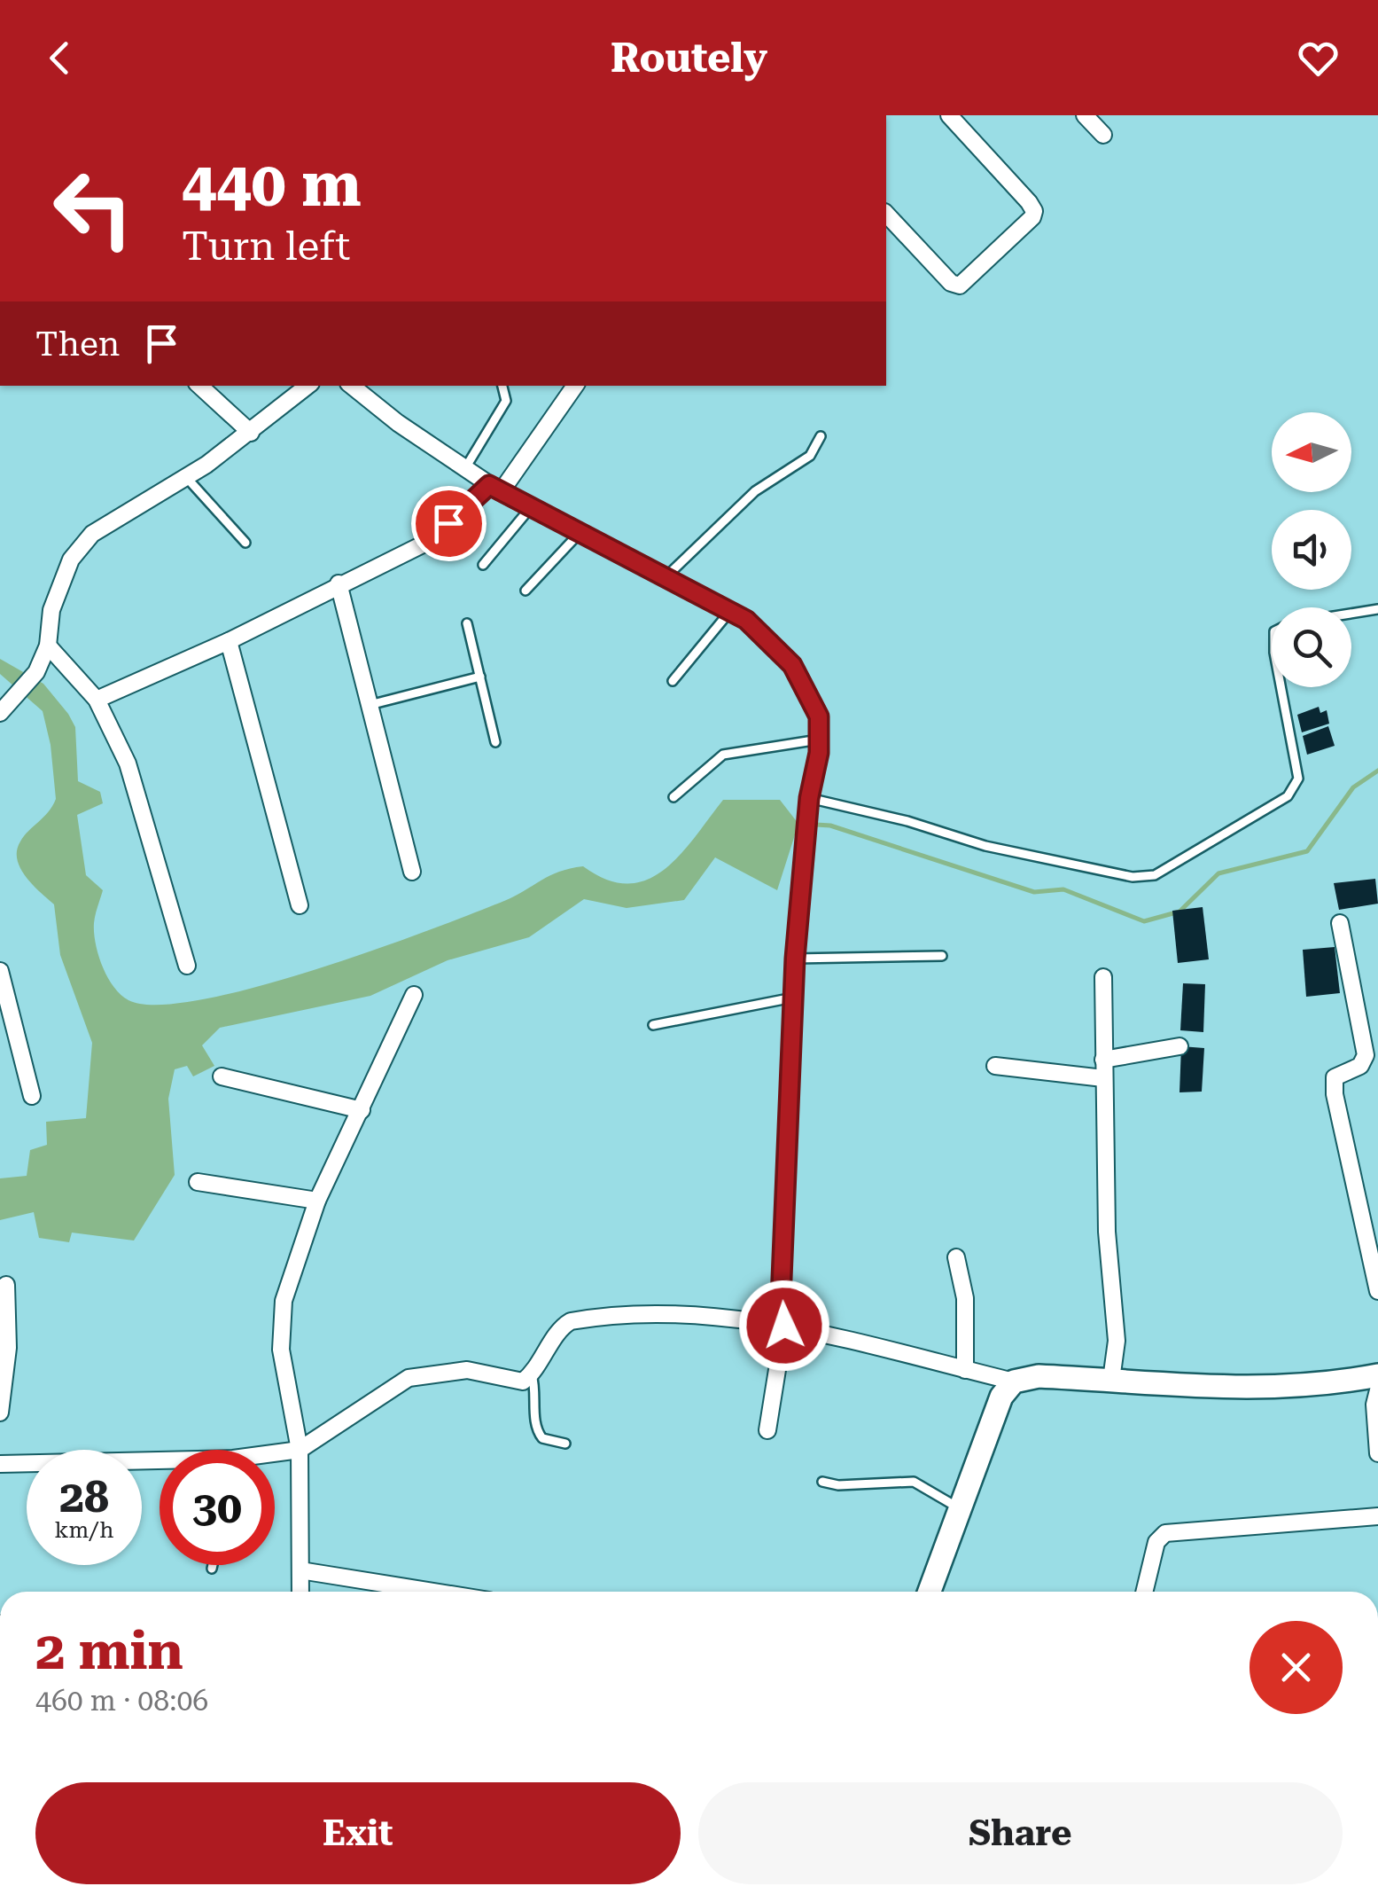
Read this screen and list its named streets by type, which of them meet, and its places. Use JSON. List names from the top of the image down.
{
  "north": "left",
  "page": {
    "header": "Routely",
    "turn": ["440 m", "Turn left"],
    "then": "Then",
    "speed": "28 km/h",
    "limit": "30",
    "heading": ["2 min", "460 m · 08:06"],
    "buttons": ["Exit", "Share"]
  }
}
